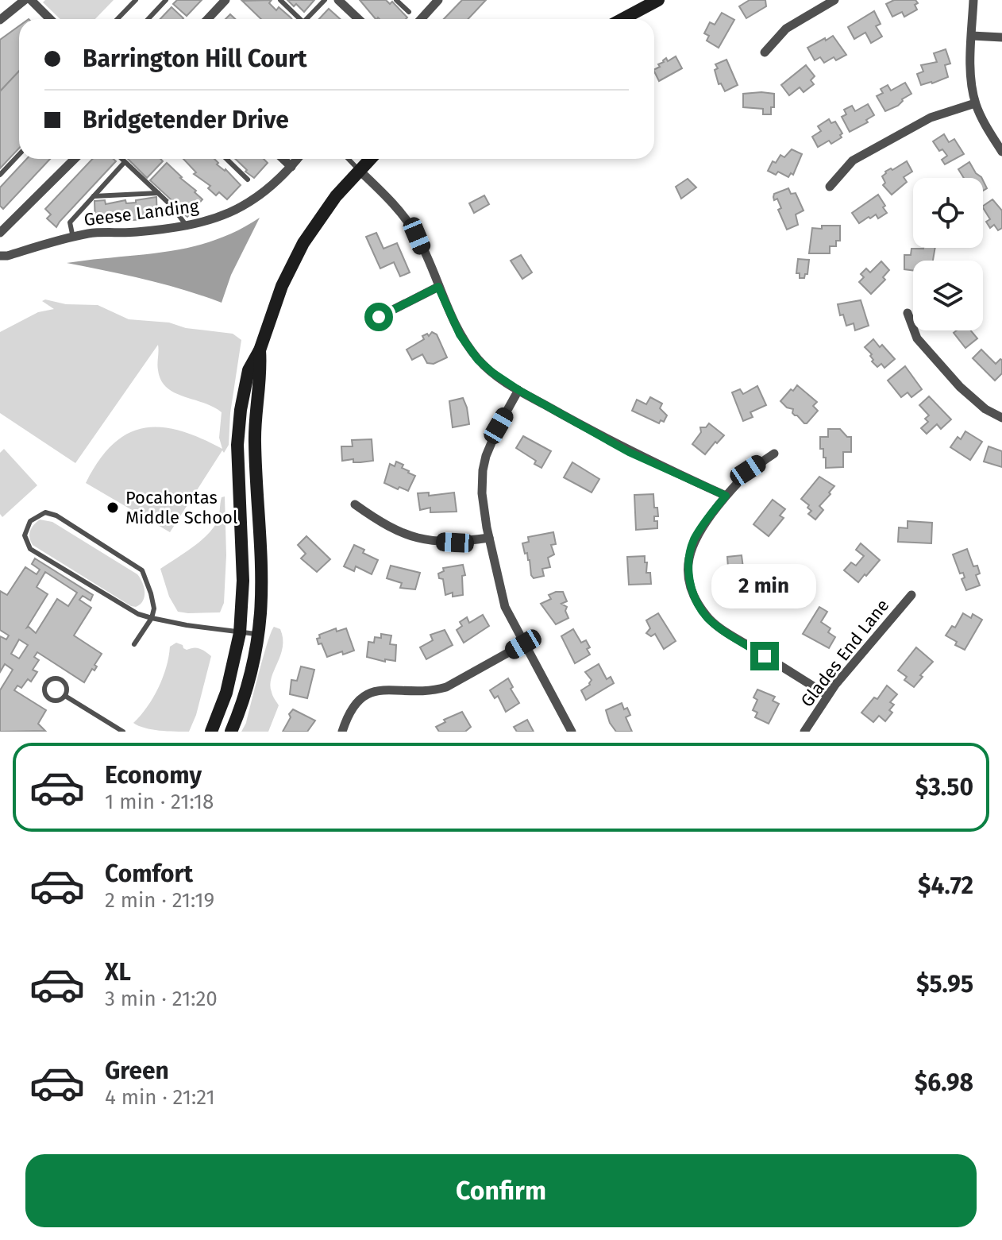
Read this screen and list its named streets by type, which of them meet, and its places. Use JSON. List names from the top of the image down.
{
  "streets": {
    "street": ["Geese Landing", "Glades End Lane"]
  },
  "places": ["Pocahontas Middle School"],
  "page": {
    "banner": ["Barrington Hill Court", "Bridgetender Drive"],
    "bubble": "2 min",
    "list": [
      {
        "name": "Economy",
        "note": "1 min · 21:18",
        "value": "$3.50"
      },
      {
        "name": "Comfort",
        "note": "2 min · 21:19",
        "value": "$4.72"
      },
      {
        "name": "XL",
        "note": "3 min · 21:20",
        "value": "$5.95"
      },
      {
        "name": "Green",
        "note": "4 min · 21:21",
        "value": "$6.98"
      }
    ],
    "buttons": "Confirm"
  }
}
